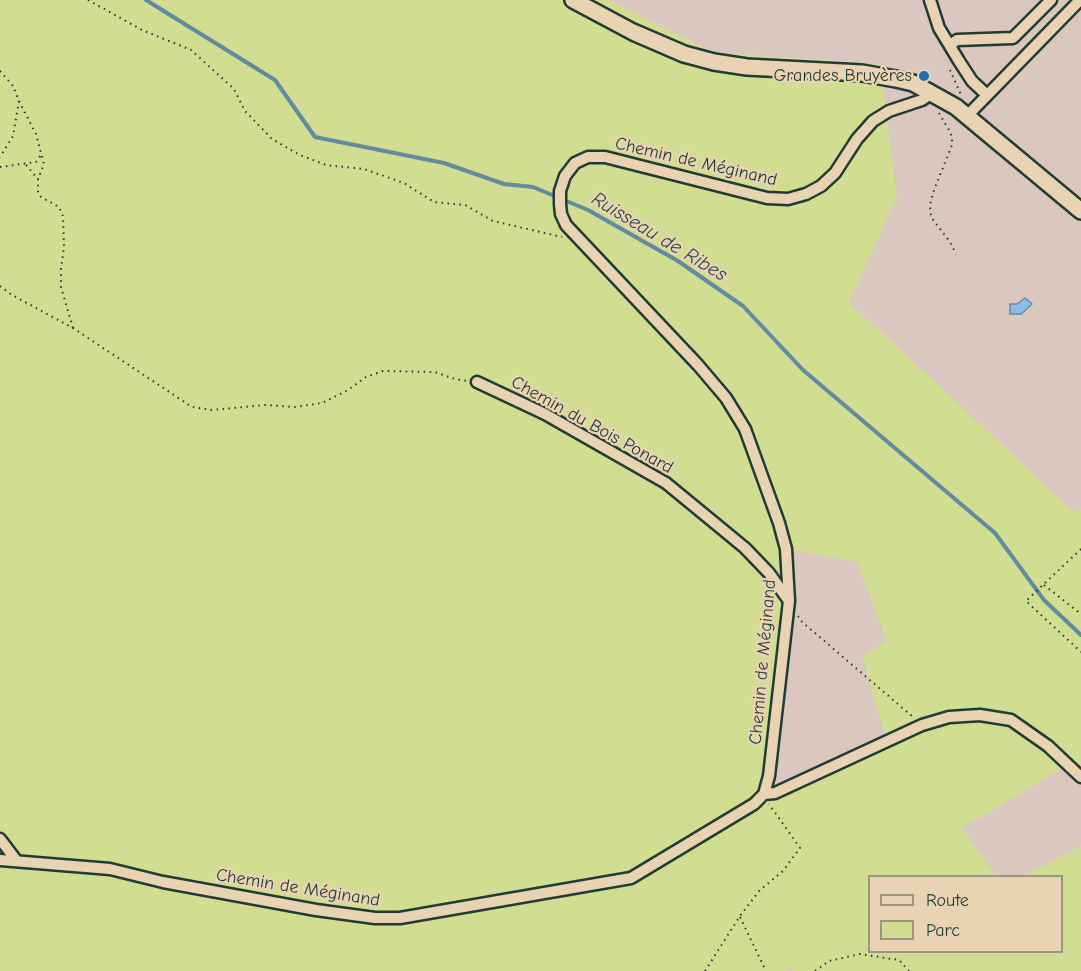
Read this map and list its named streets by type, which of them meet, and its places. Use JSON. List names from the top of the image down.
{
  "streets": {
    "street": ["Chemin de Méginand", "Chemin du Bois Ponard"]
  },
  "crossings": [
    ["Chemin de Méginand", "Chemin du Bois Ponard"]
  ],
  "water": ["Ruisseau de Ribes"],
  "places": ["Grandes Bruyères"],
  "legend": ["Route", "Parc"]
}
